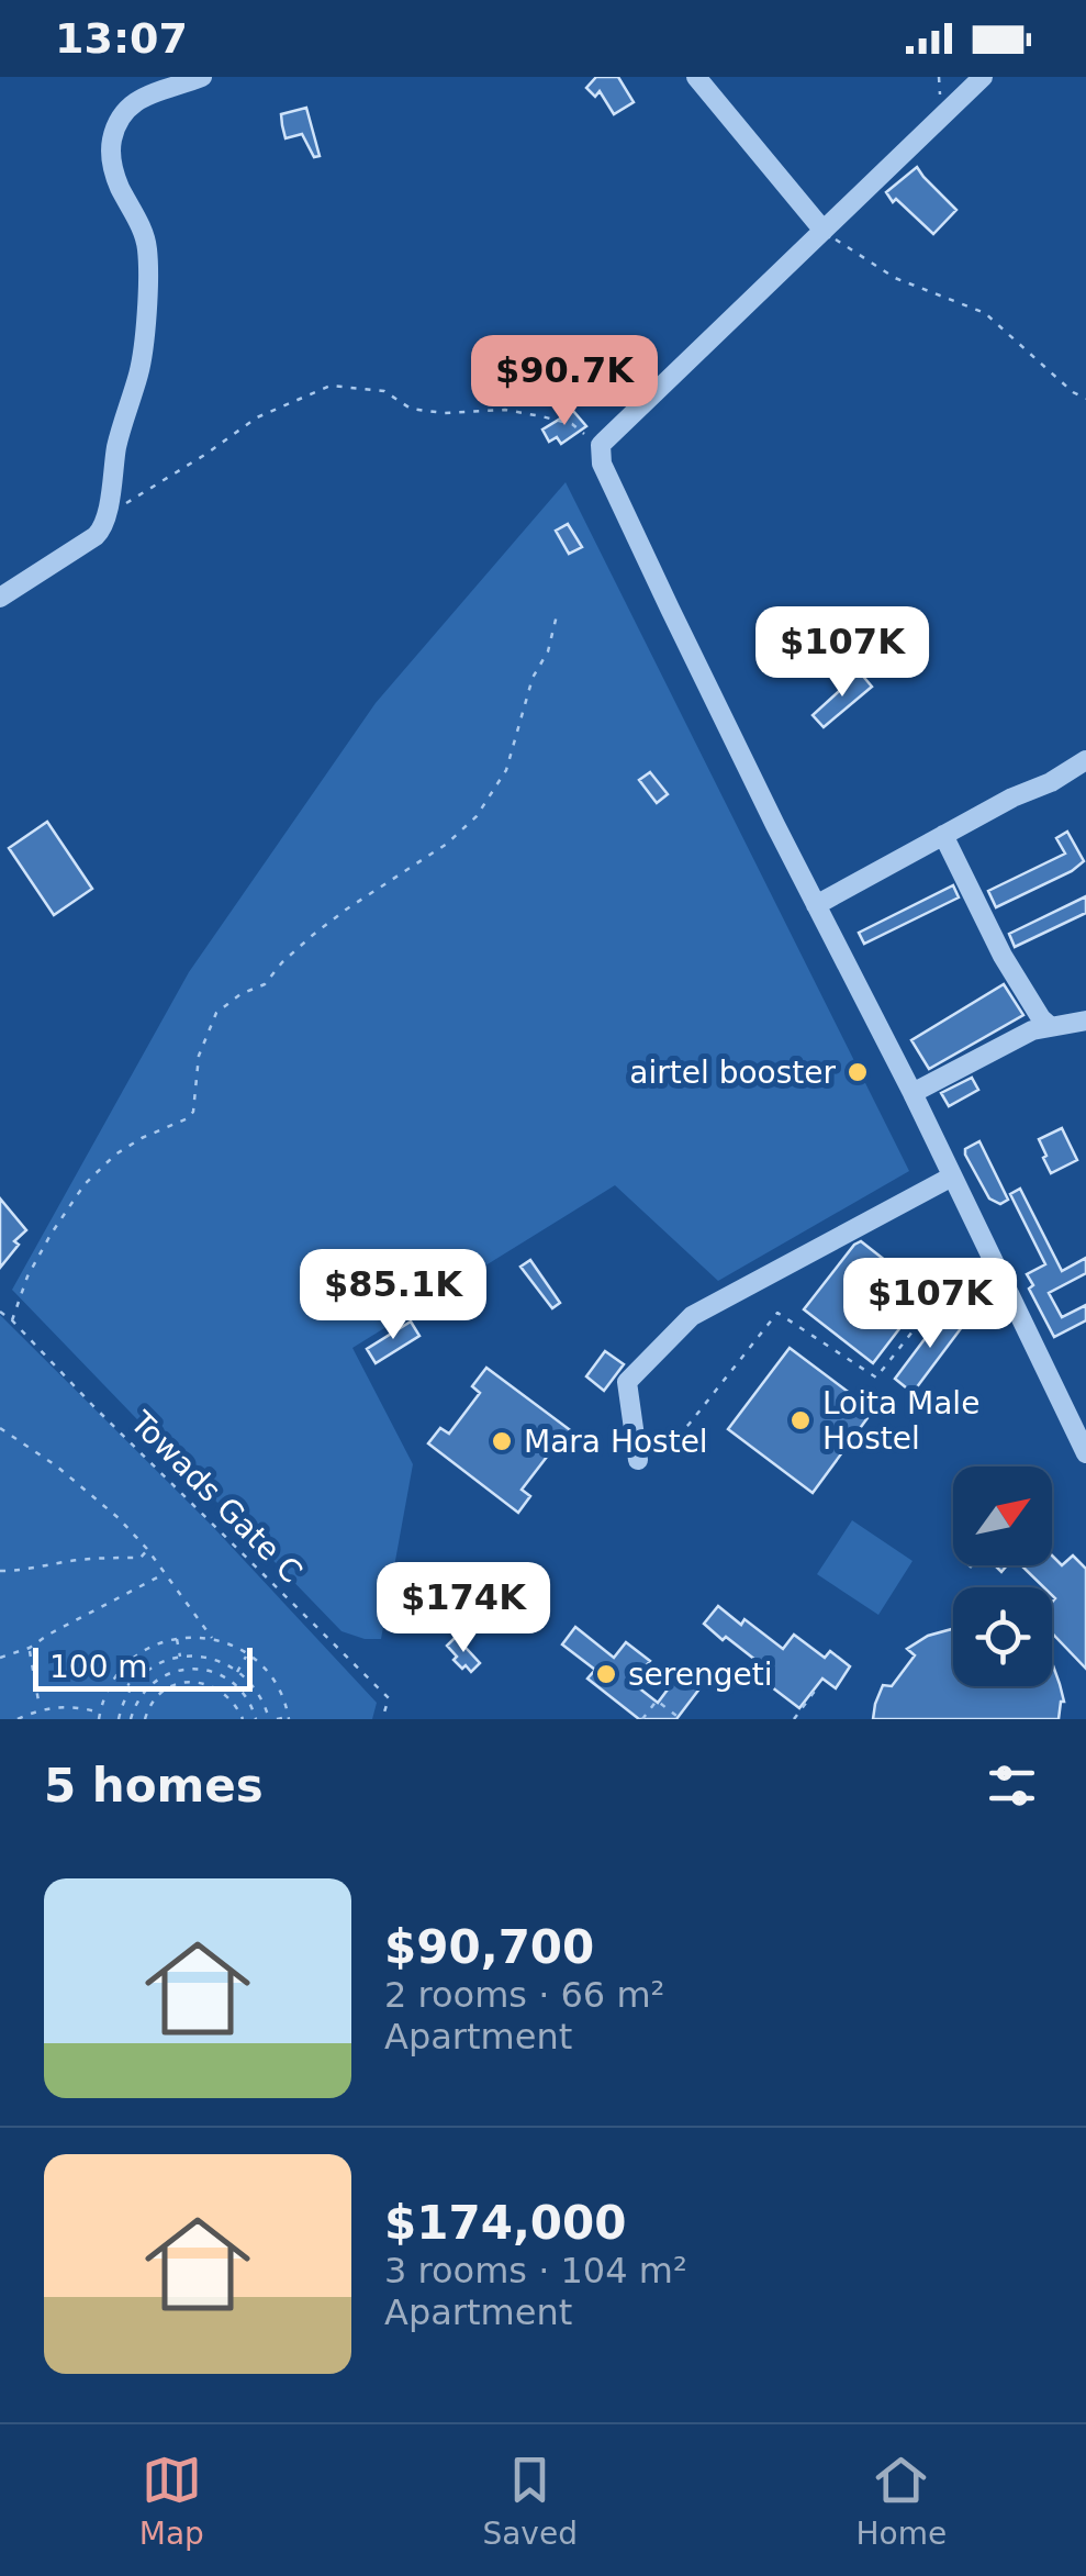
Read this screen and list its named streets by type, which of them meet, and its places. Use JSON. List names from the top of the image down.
{
  "streets": {
    "path": ["Towads Gate C"]
  },
  "places": [
    "airtel booster",
    "Loita Male Hostel",
    "Mara Hostel",
    "serengeti"
  ],
  "scale_bar": "100 m",
  "north": "top right",
  "page": {
    "status": "13:07",
    "price": [
      "$90.7K",
      "$107K",
      "$85.1K",
      "$107K",
      "$174K"
    ],
    "scale": "100 m",
    "heading": "5 homes",
    "list": [
      {
        "name": "$90,700",
        "note": "2 rooms · 66 m² · Apartment"
      },
      {
        "name": "$174,000",
        "note": "3 rooms · 104 m² · Apartment"
      }
    ],
    "tabs": ["Map", "Saved", "Home"]
  }
}
